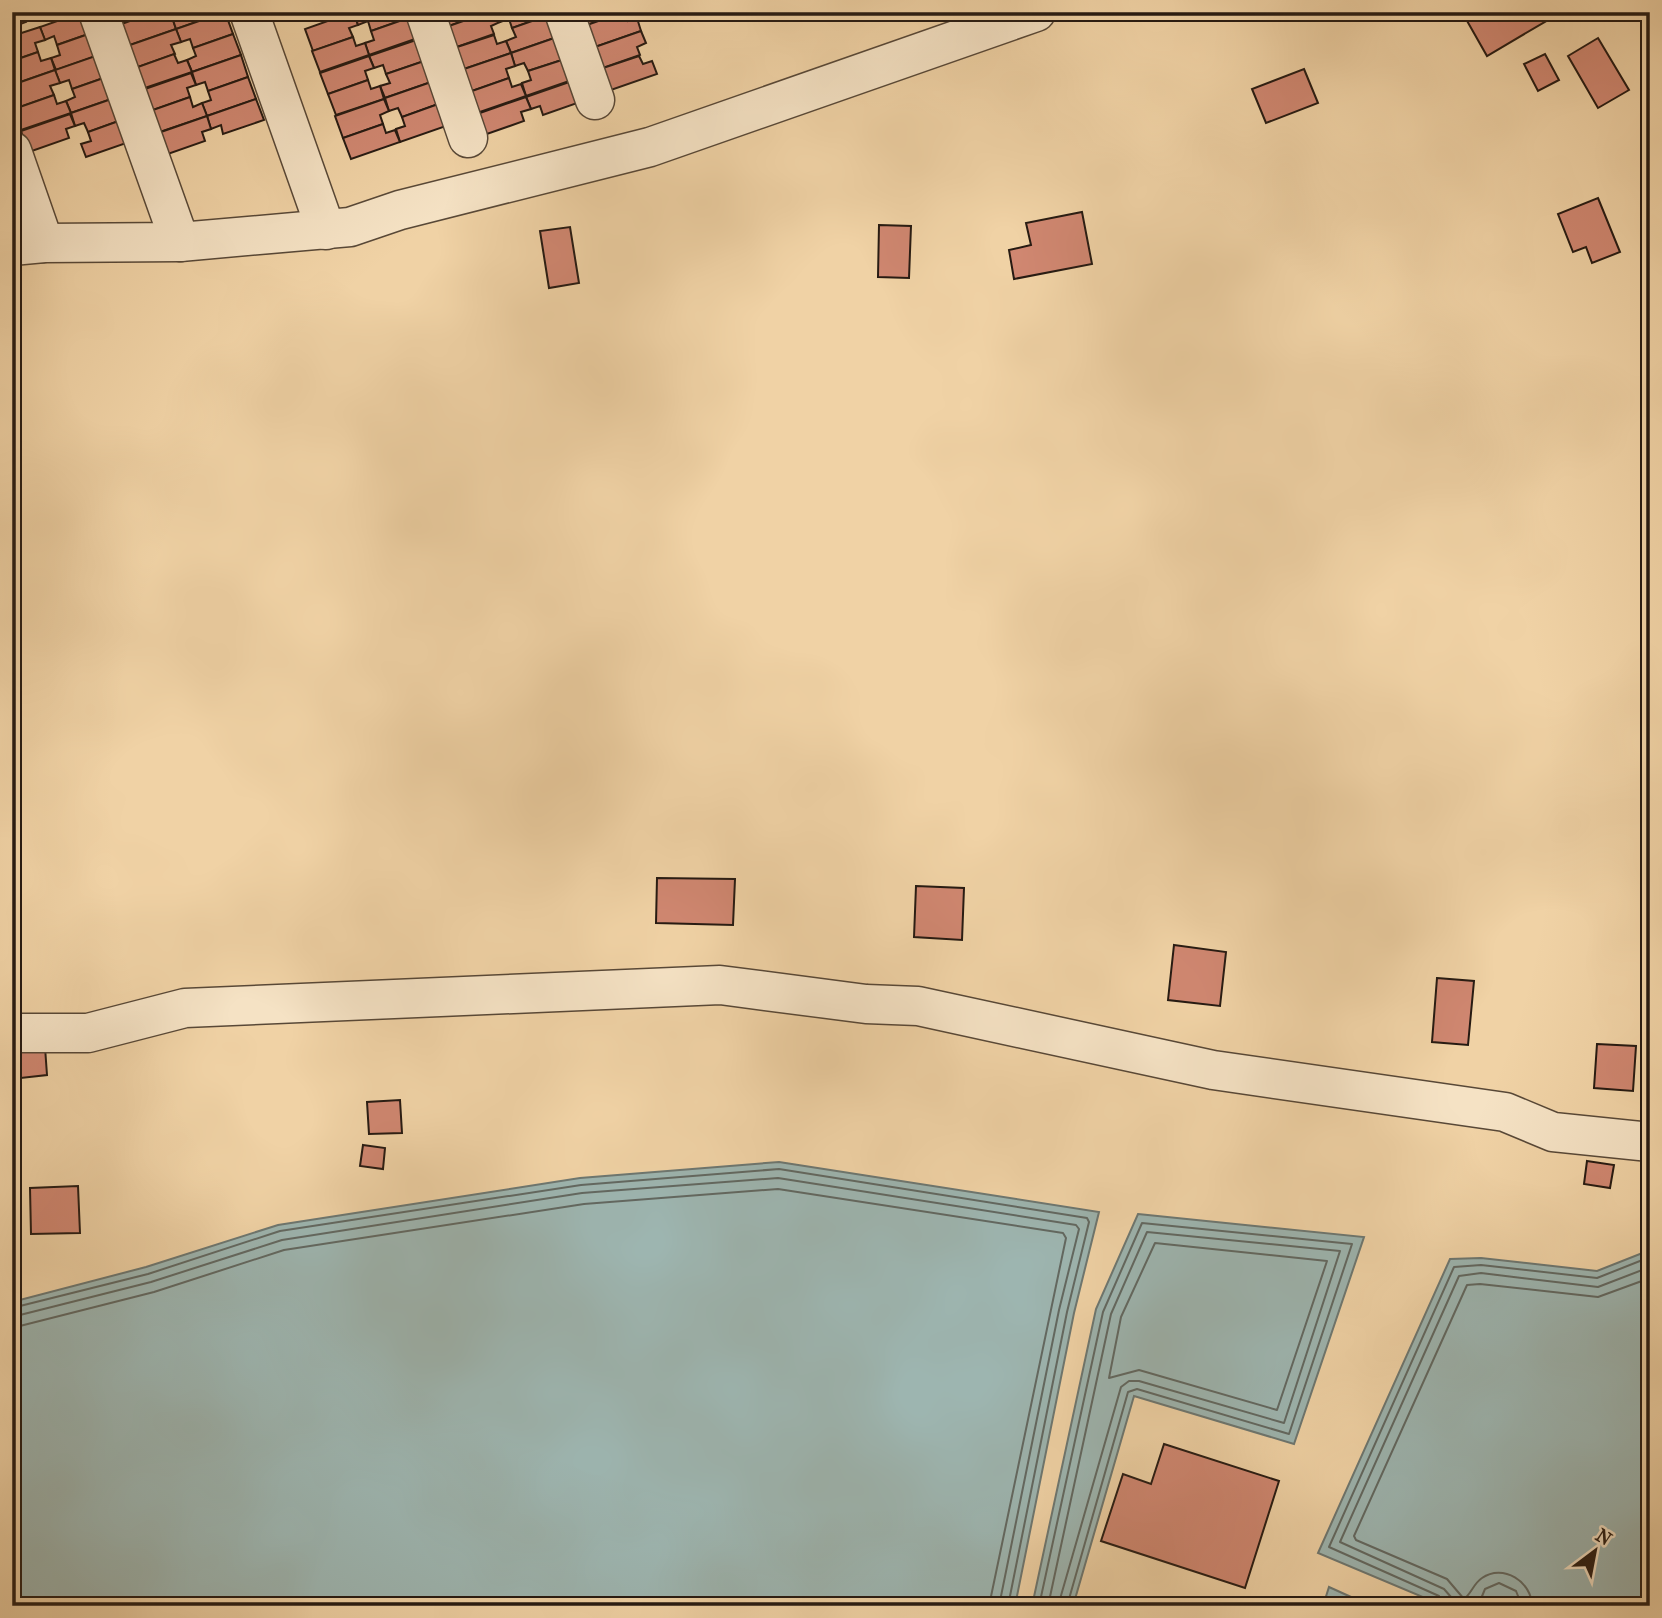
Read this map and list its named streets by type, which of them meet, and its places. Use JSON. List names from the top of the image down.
{
  "north": "top right"
}
